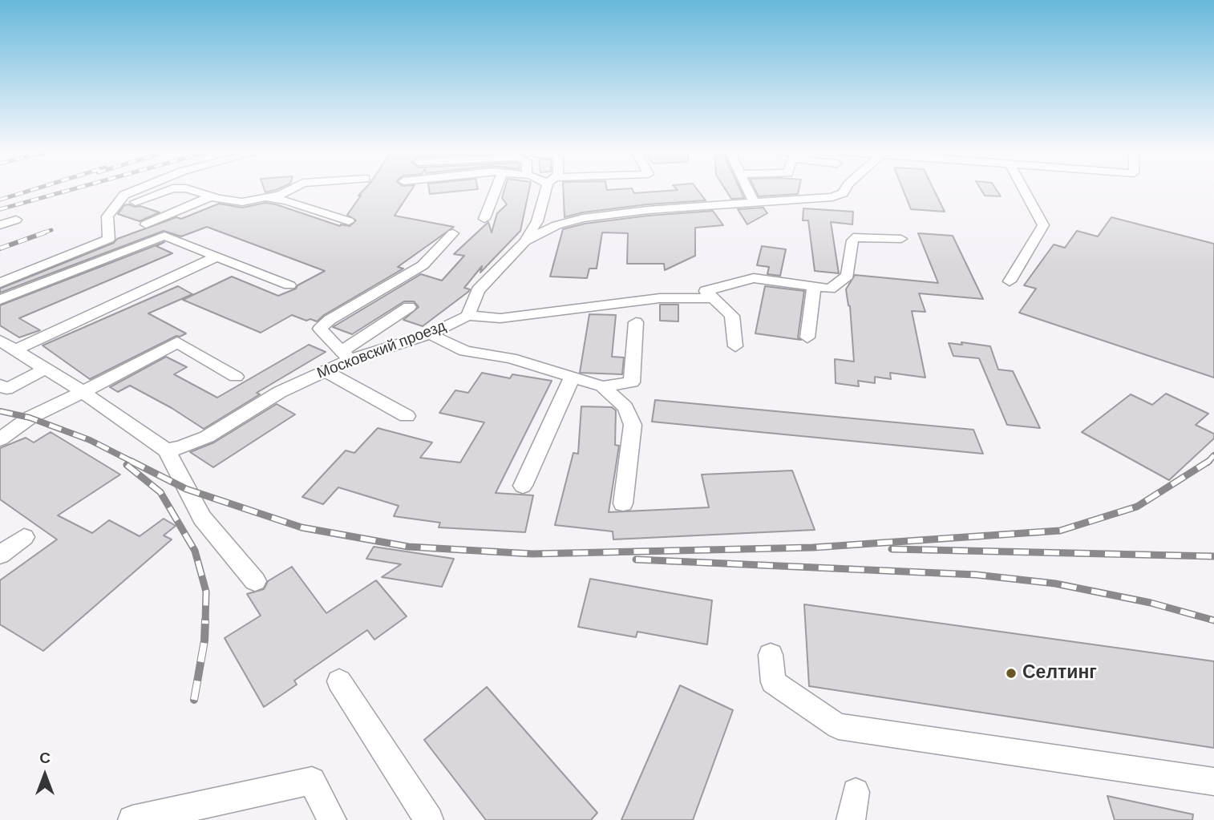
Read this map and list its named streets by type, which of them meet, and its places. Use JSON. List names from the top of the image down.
{
  "streets": {
    "street": ["Московский проезд"]
  },
  "places": ["Селтинг"],
  "north": "top"
}
